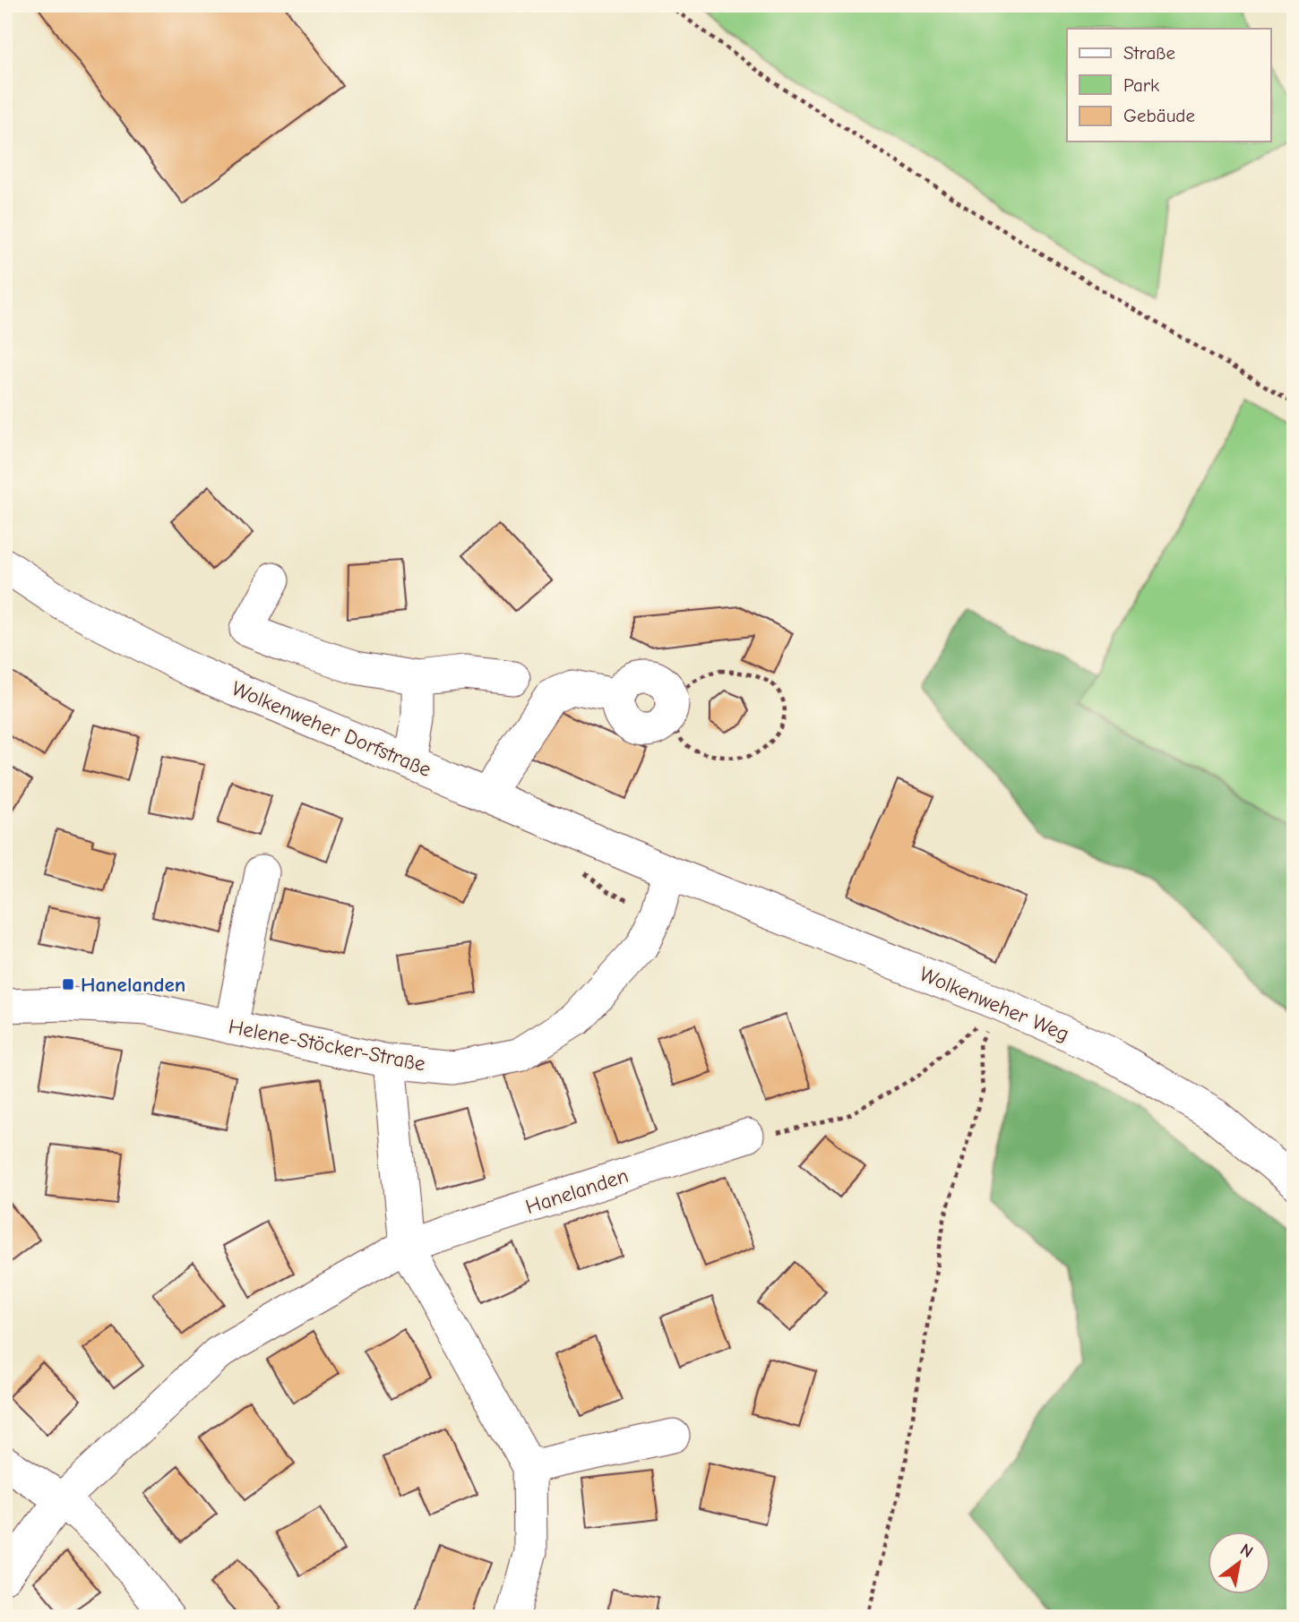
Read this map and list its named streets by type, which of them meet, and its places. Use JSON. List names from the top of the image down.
{
  "streets": {
    "street": [
      "Wolkenweher Dorfstraße",
      "Wolkenweher Weg",
      "Helene-Stöcker-Straße",
      "Hanelanden"
    ]
  },
  "crossings": [
    ["Wolkenweher Dorfstraße", "Wolkenweher Weg"],
    ["Wolkenweher Dorfstraße", "Helene-Stöcker-Straße"],
    ["Wolkenweher Weg", "Helene-Stöcker-Straße"]
  ],
  "places": {
    "transit": ["Hanelanden"]
  },
  "legend": ["Straße", "Park", "Gebäude"],
  "north": "top right"
}
